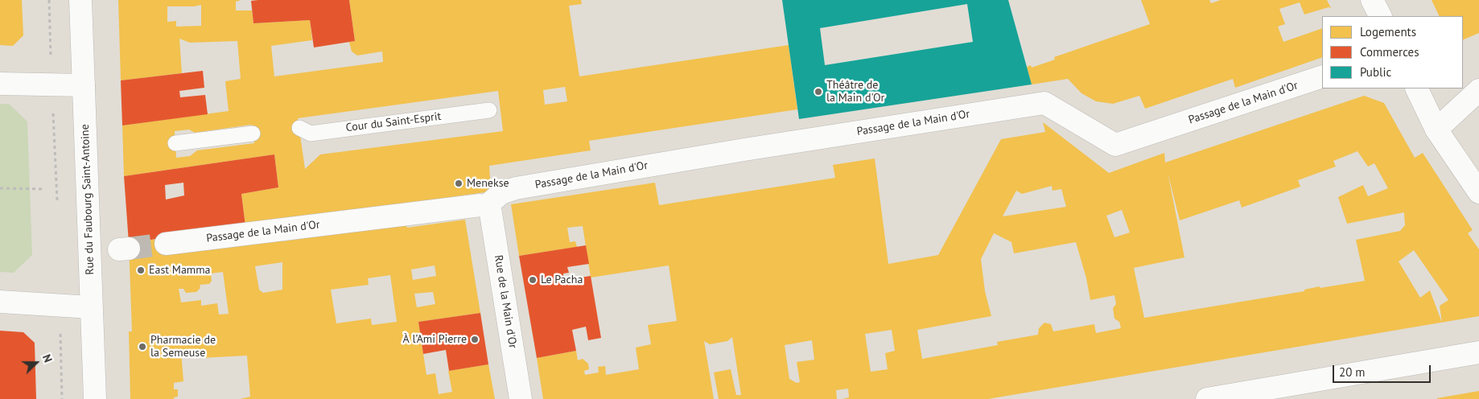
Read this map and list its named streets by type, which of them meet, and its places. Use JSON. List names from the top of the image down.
{
  "streets": {
    "street": ["Passage de la Main d'Or", "Rue du Faubourg Saint-Antoine", "Rue de la Main d'Or"],
    "lane": ["Cour du Saint-Esprit"]
  },
  "crossings": [
    ["Passage de la Main d'Or", "Rue de la Main d'Or"]
  ],
  "places": [
    "Théâtre de la Main d'Or",
    "Menekse",
    "East Mamma",
    "Le Pacha",
    "À l’Ami Pierre",
    "Pharmacie de la Semeuse"
  ],
  "legend": ["Logements", "Commerces", "Public"],
  "scale_bar": "20 m",
  "north": "right"
}
